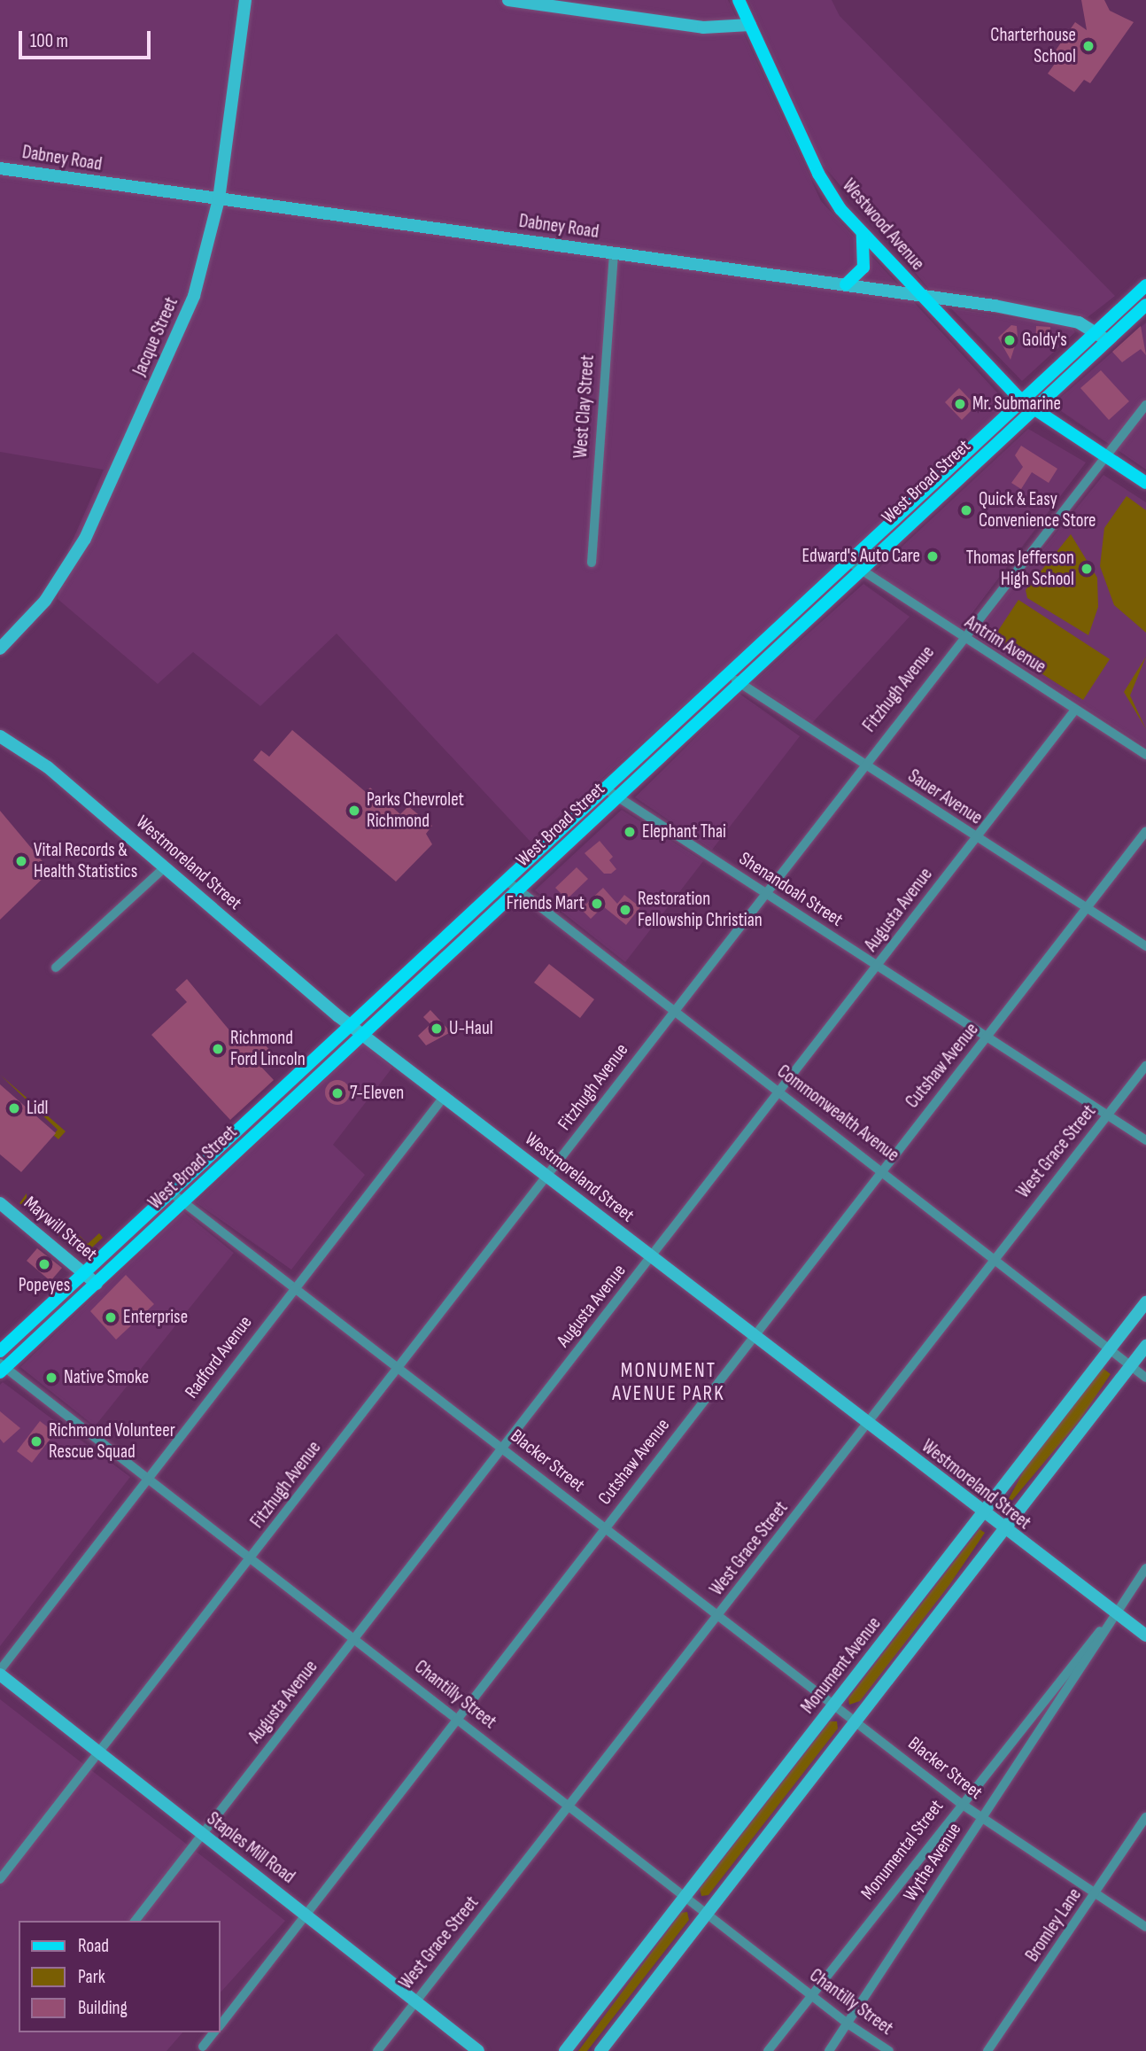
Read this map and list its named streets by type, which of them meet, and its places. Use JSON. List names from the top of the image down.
{
  "streets": {
    "main road": ["Westwood Avenue", "West Broad Street"],
    "street": [
      "Dabney Road",
      "Jacque Street",
      "West Clay Street",
      "Antrim Avenue",
      "Fitzhugh Avenue",
      "Sauer Avenue",
      "Westmoreland Street",
      "Shenandoah Street",
      "Augusta Avenue",
      "Cutshaw Avenue",
      "Commonwealth Avenue",
      "West Grace Street",
      "Maywill Street",
      "Radford Avenue",
      "Blacker Street",
      "Monument Avenue",
      "Chantilly Street",
      "Staples Mill Road",
      "Monumental Street",
      "Wythe Avenue",
      "Bromley Lane"
    ]
  },
  "crossings": [
    ["Dabney Road", "Westwood Avenue"],
    ["Dabney Road", "Jacque Street"],
    ["Dabney Road", "West Clay Street"],
    ["Dabney Road", "West Broad Street"],
    ["Westwood Avenue", "West Broad Street"],
    ["Westwood Avenue", "Fitzhugh Avenue"],
    ["West Broad Street", "Antrim Avenue"],
    ["West Broad Street", "Sauer Avenue"],
    ["West Broad Street", "Westmoreland Street"],
    ["West Broad Street", "Shenandoah Street"],
    ["West Broad Street", "Commonwealth Avenue"],
    ["West Broad Street", "Maywill Street"],
    ["West Broad Street", "Blacker Street"],
    ["West Broad Street", "Chantilly Street"],
    ["Antrim Avenue", "Fitzhugh Avenue"],
    ["Antrim Avenue", "Augusta Avenue"],
    ["Fitzhugh Avenue", "Sauer Avenue"],
    ["Fitzhugh Avenue", "Westmoreland Street"],
    ["Fitzhugh Avenue", "Shenandoah Street"],
    ["Fitzhugh Avenue", "Commonwealth Avenue"],
    ["Fitzhugh Avenue", "Blacker Street"],
    ["Fitzhugh Avenue", "Chantilly Street"],
    ["Fitzhugh Avenue", "Staples Mill Road"],
    ["Sauer Avenue", "Augusta Avenue"],
    ["Sauer Avenue", "Cutshaw Avenue"],
    ["Westmoreland Street", "Augusta Avenue"],
    ["Westmoreland Street", "Cutshaw Avenue"],
    ["Westmoreland Street", "West Grace Street"],
    ["Westmoreland Street", "Radford Avenue"],
    ["Westmoreland Street", "Monument Avenue"],
    ["Westmoreland Street", "Monumental Street"],
    ["Westmoreland Street", "Wythe Avenue"],
    ["Shenandoah Street", "Augusta Avenue"],
    ["Shenandoah Street", "Cutshaw Avenue"],
    ["Shenandoah Street", "West Grace Street"],
    ["Augusta Avenue", "Commonwealth Avenue"],
    ["Augusta Avenue", "Blacker Street"],
    ["Augusta Avenue", "Chantilly Street"],
    ["Augusta Avenue", "Staples Mill Road"],
    ["Cutshaw Avenue", "Commonwealth Avenue"],
    ["Cutshaw Avenue", "Blacker Street"],
    ["Cutshaw Avenue", "Chantilly Street"],
    ["Cutshaw Avenue", "Staples Mill Road"],
    ["Commonwealth Avenue", "West Grace Street"],
    ["Commonwealth Avenue", "Monument Avenue"],
    ["West Grace Street", "Blacker Street"],
    ["West Grace Street", "Chantilly Street"],
    ["West Grace Street", "Staples Mill Road"],
    ["Radford Avenue", "Blacker Street"],
    ["Radford Avenue", "Chantilly Street"],
    ["Radford Avenue", "Staples Mill Road"],
    ["Blacker Street", "Monument Avenue"],
    ["Blacker Street", "Monumental Street"],
    ["Blacker Street", "Wythe Avenue"],
    ["Blacker Street", "Bromley Lane"],
    ["Monument Avenue", "Chantilly Street"],
    ["Chantilly Street", "Monumental Street"],
    ["Chantilly Street", "Wythe Avenue"],
    ["Monumental Street", "Wythe Avenue"]
  ],
  "districts": ["MONUMENT AVENUE PARK"],
  "places": [
    "Charterhouse School",
    "Goldy's",
    "Mr. Submarine",
    "Quick & Easy Convenience Store",
    "Edward's Auto Care",
    "Thomas Jefferson High School",
    "Parks Chevrolet Richmond",
    "Elephant Thai",
    "Vital Records & Health Statistics",
    "Friends Mart",
    "Restoration Fellowship Christian",
    "U-Haul",
    "Richmond Ford Lincoln",
    "7-Eleven",
    "Lidl",
    "Popeyes",
    "Enterprise",
    "Native Smoke",
    "Richmond Volunteer Rescue Squad"
  ],
  "legend": ["Road", "Park", "Building"],
  "scale_bar": "100 m"
}
